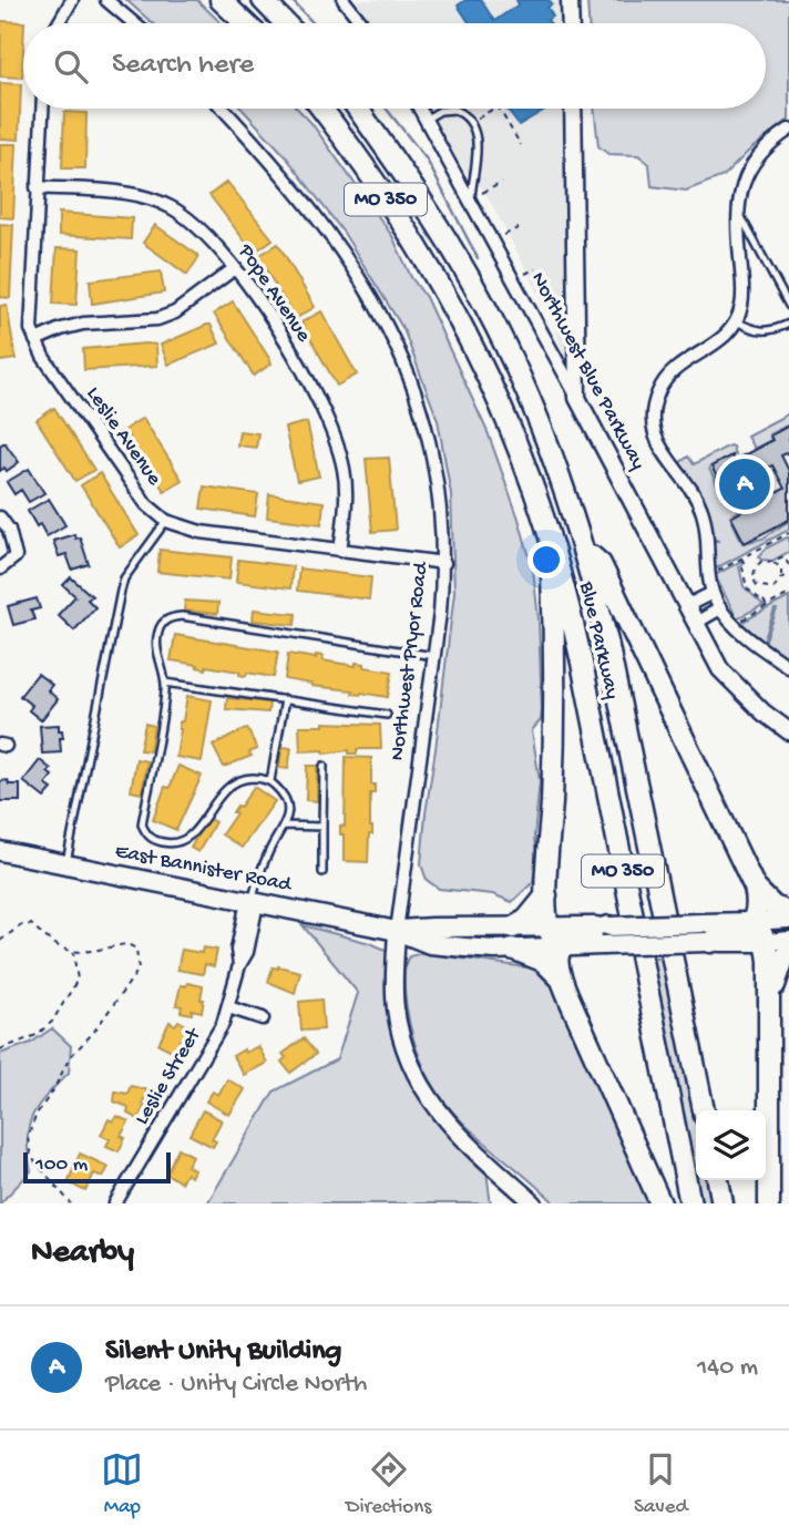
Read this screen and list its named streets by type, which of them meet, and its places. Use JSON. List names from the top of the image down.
{
  "streets": {
    "highway": ["MO 350", "Blue Parkway"],
    "main road": ["East Bannister Road"],
    "street": [
      "Pope Avenue",
      "Northwest Blue Parkway",
      "Leslie Avenue",
      "Northwest Pryor Road",
      "Leslie Street"
    ]
  },
  "crossings": [
    ["Pope Avenue", "Leslie Avenue"],
    ["Leslie Avenue", "Northwest Pryor Road"],
    ["Northwest Pryor Road", "East Bannister Road"],
    ["East Bannister Road", "Leslie Street"]
  ],
  "scale_bar": "100 m",
  "page": {
    "search": "Search here",
    "pins": "A",
    "scale": "100 m",
    "heading": "Nearby",
    "list": [
      {
        "mark": "A",
        "name": "Silent Unity Building",
        "note": "Place · Unity Circle North",
        "value": "140 m"
      }
    ],
    "nav": ["Map", "Directions", "Saved"]
  }
}
